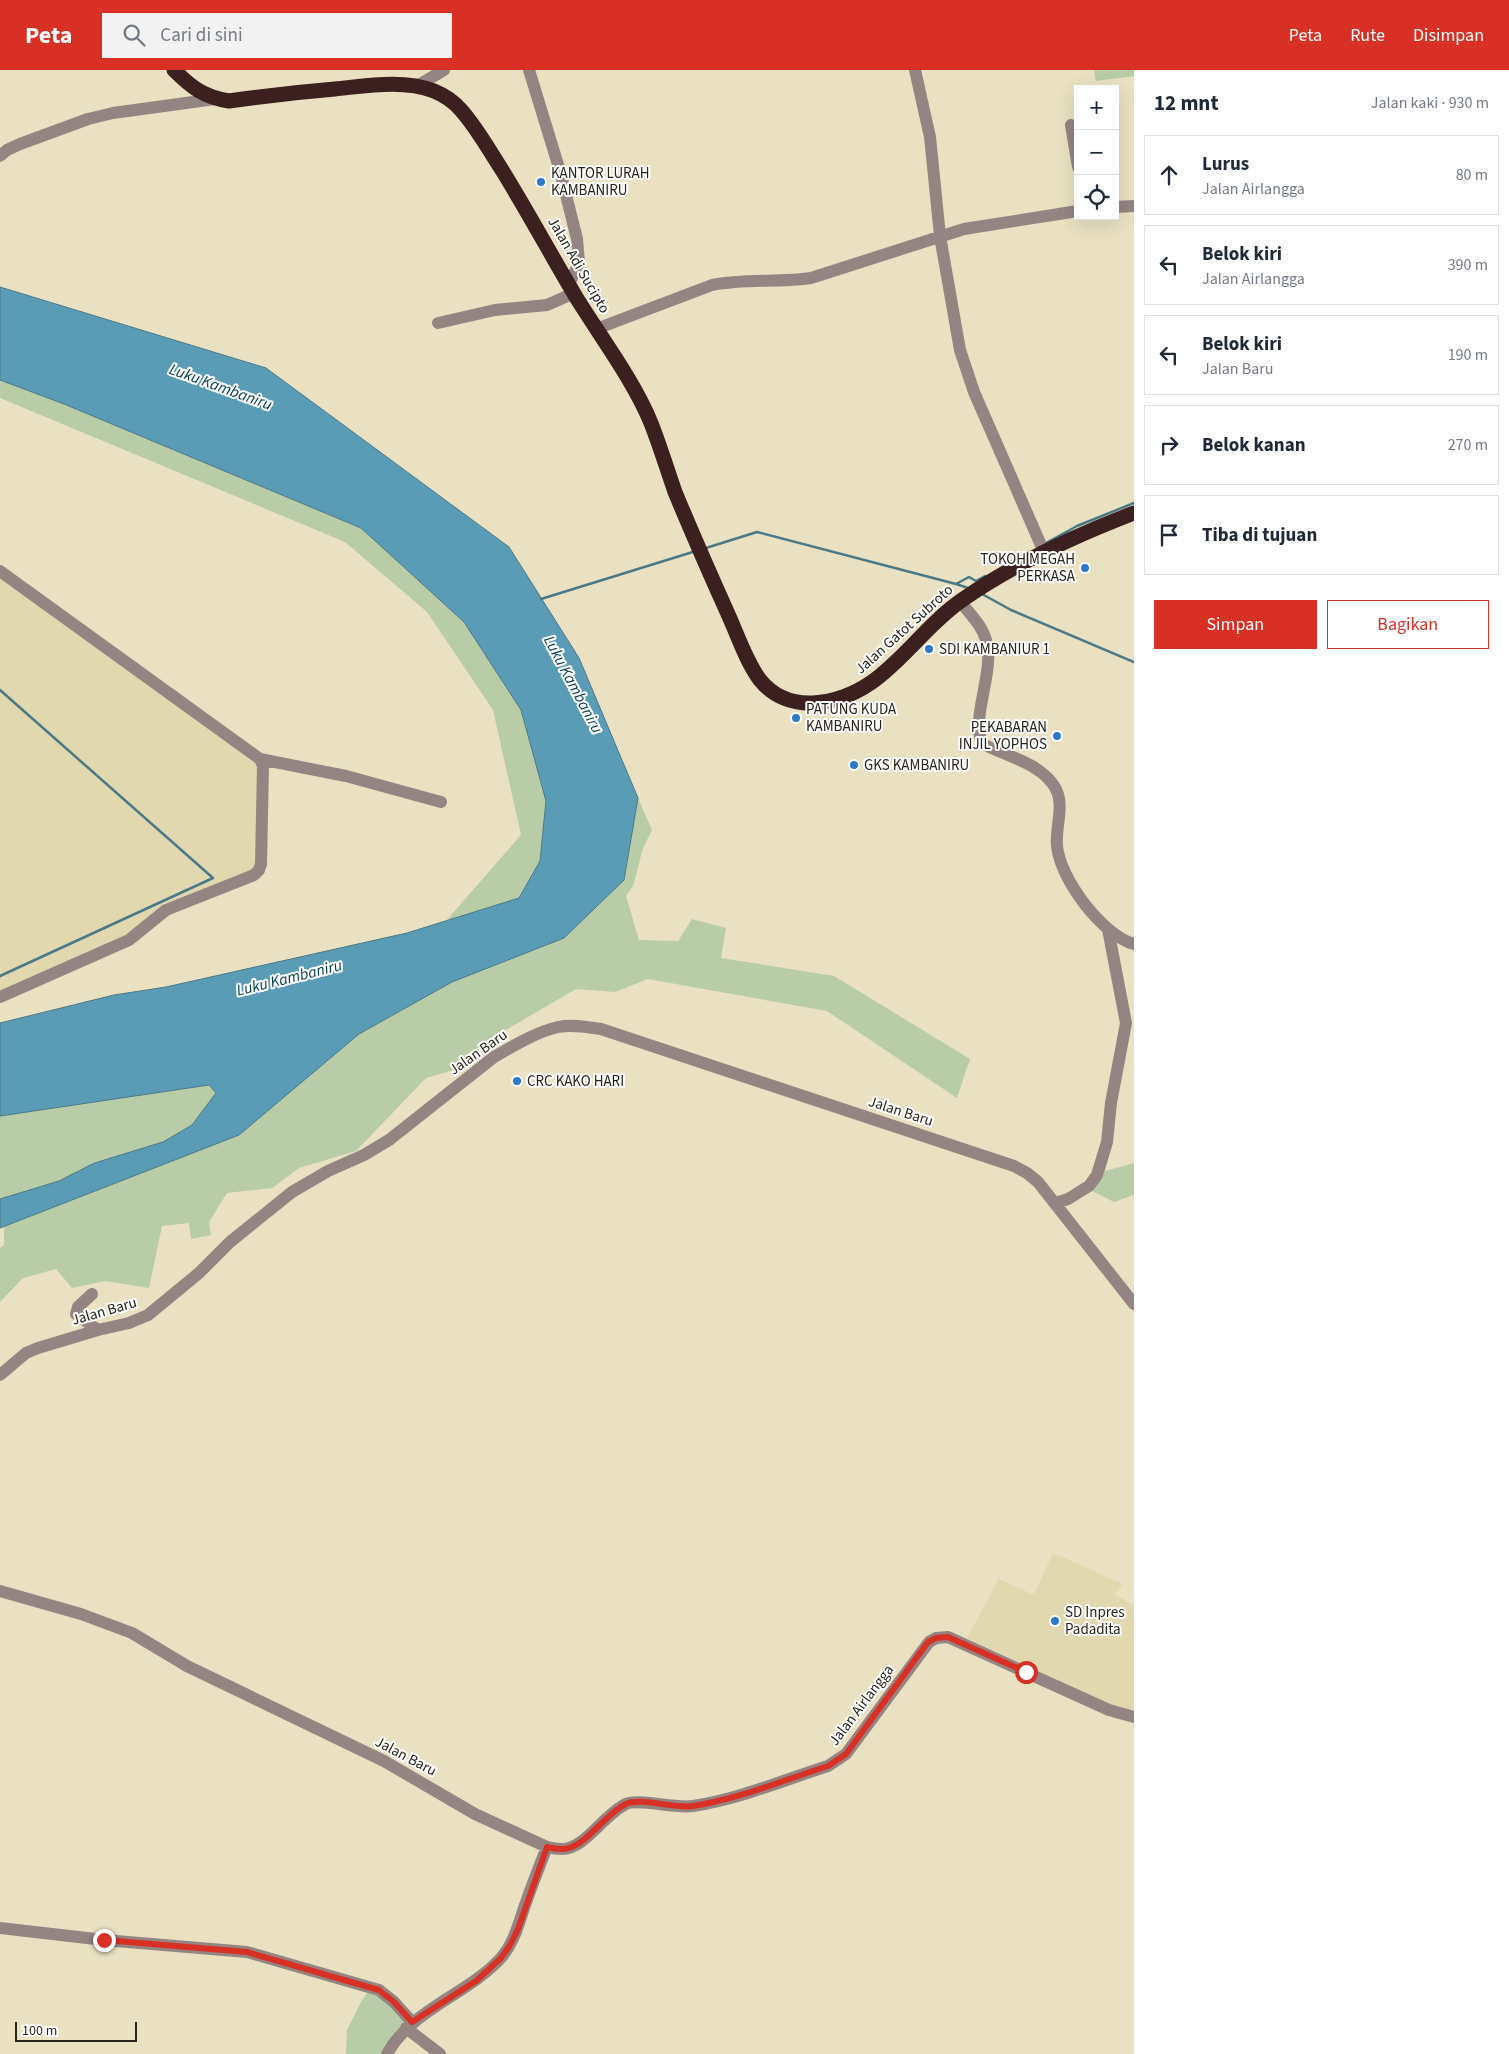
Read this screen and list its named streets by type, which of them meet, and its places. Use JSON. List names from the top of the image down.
{
  "streets": {
    "highway": ["Jalan Adi Sucipto", "Jalan Gatot Subroto"],
    "street": ["Jalan Baru", "Jalan Airlangga"]
  },
  "crossings": [
    ["Jalan Adi Sucipto", "Jalan Gatot Subroto"],
    ["Jalan Baru", "Jalan Airlangga"]
  ],
  "water": ["Luku Kambaniru"],
  "places": [
    "KANTOR LURAH KAMBANIRU",
    "TOKOH MEGAH PERKASA",
    "SDI KAMBANIUR 1",
    "PATUNG KUDA KAMBANIRU",
    "PEKABARAN INJIL YOPHOS",
    "GKS KAMBANIRU",
    "CRC KAKO HARI",
    "SD Inpres Padadita"
  ],
  "scale_bar": "100 m",
  "page": {
    "header": "Peta",
    "search": "Cari di sini",
    "nav": ["Peta", "Rute", "Disimpan"],
    "heading": ["12 mnt", "Jalan kaki · 930 m"],
    "map_buttons": ["+", "−"],
    "list": [
      ["Lurus", "Jalan Airlangga", "80 m"],
      ["Belok kiri", "Jalan Airlangga", "390 m"],
      ["Belok kiri", "Jalan Baru", "190 m"],
      ["Belok kanan", "270 m"],
      "Tiba di tujuan"
    ],
    "buttons": ["Simpan", "Bagikan"],
    "scale": "100 m"
  }
}
